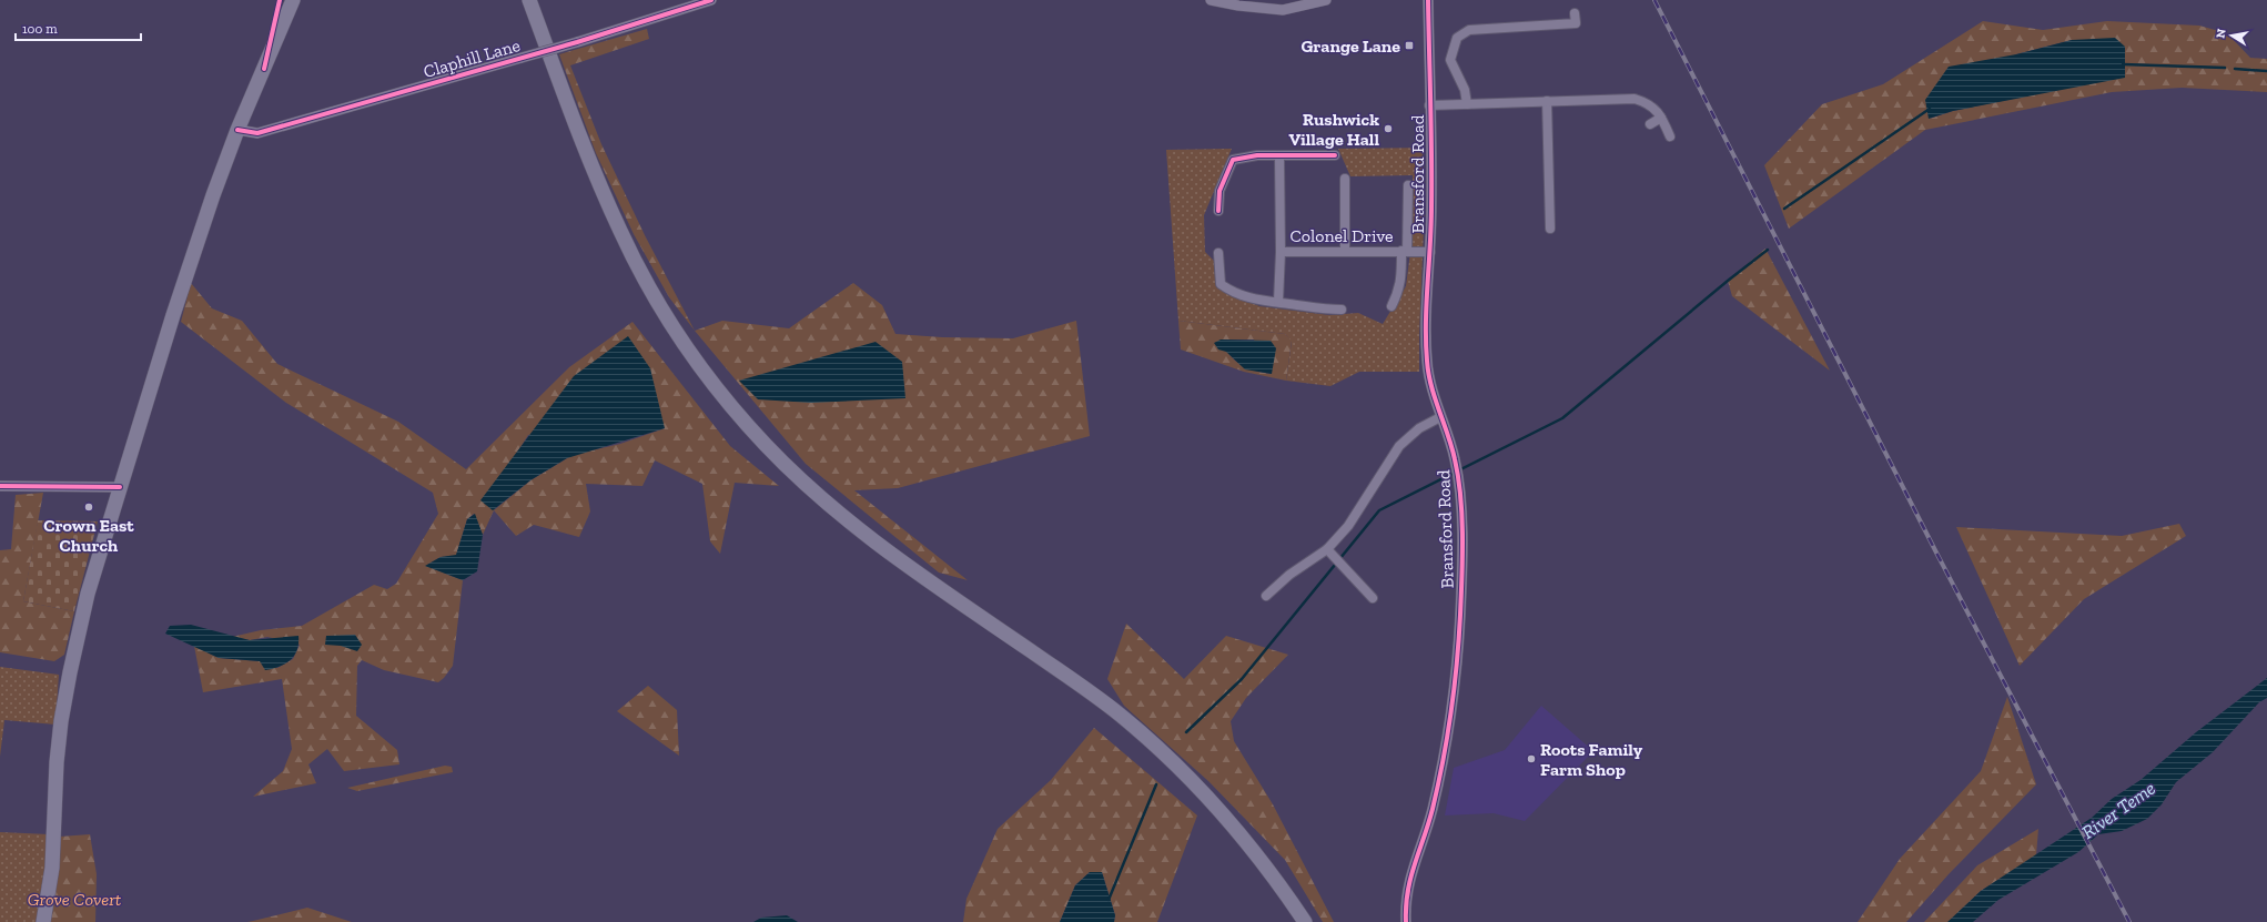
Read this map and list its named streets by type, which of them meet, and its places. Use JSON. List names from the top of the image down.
{
  "streets": {
    "street": ["Claphill Lane", "Bransford Road", "Colonel Drive"]
  },
  "crossings": [
    ["Bransford Road", "Colonel Drive"]
  ],
  "water": ["River Teme"],
  "parks": ["Grove Covert"],
  "places": {
    "transit": ["Grange Lane"],
    "other": ["Rushwick Village Hall", "Crown East Church", "Roots Family Farm Shop"]
  },
  "scale_bar": "100 m",
  "north": "left"
}
